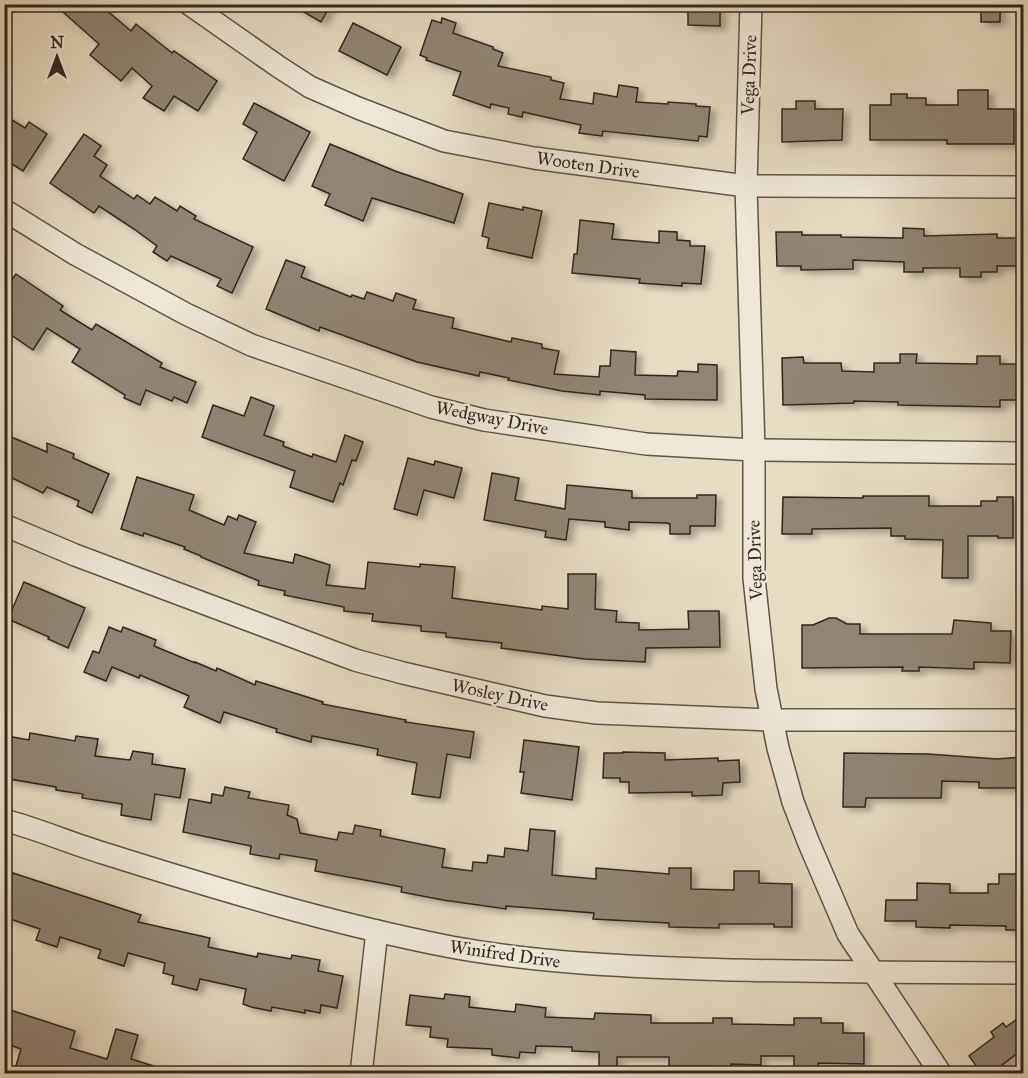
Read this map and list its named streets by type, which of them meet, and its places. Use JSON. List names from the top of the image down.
{
  "streets": {
    "street": [
      "Vega Drive",
      "Wooten Drive",
      "Wedgway Drive",
      "Wosley Drive",
      "Winifred Drive"
    ]
  },
  "crossings": [
    ["Vega Drive", "Wooten Drive"],
    ["Vega Drive", "Wedgway Drive"],
    ["Vega Drive", "Wosley Drive"],
    ["Vega Drive", "Winifred Drive"]
  ],
  "north": "top"
}
